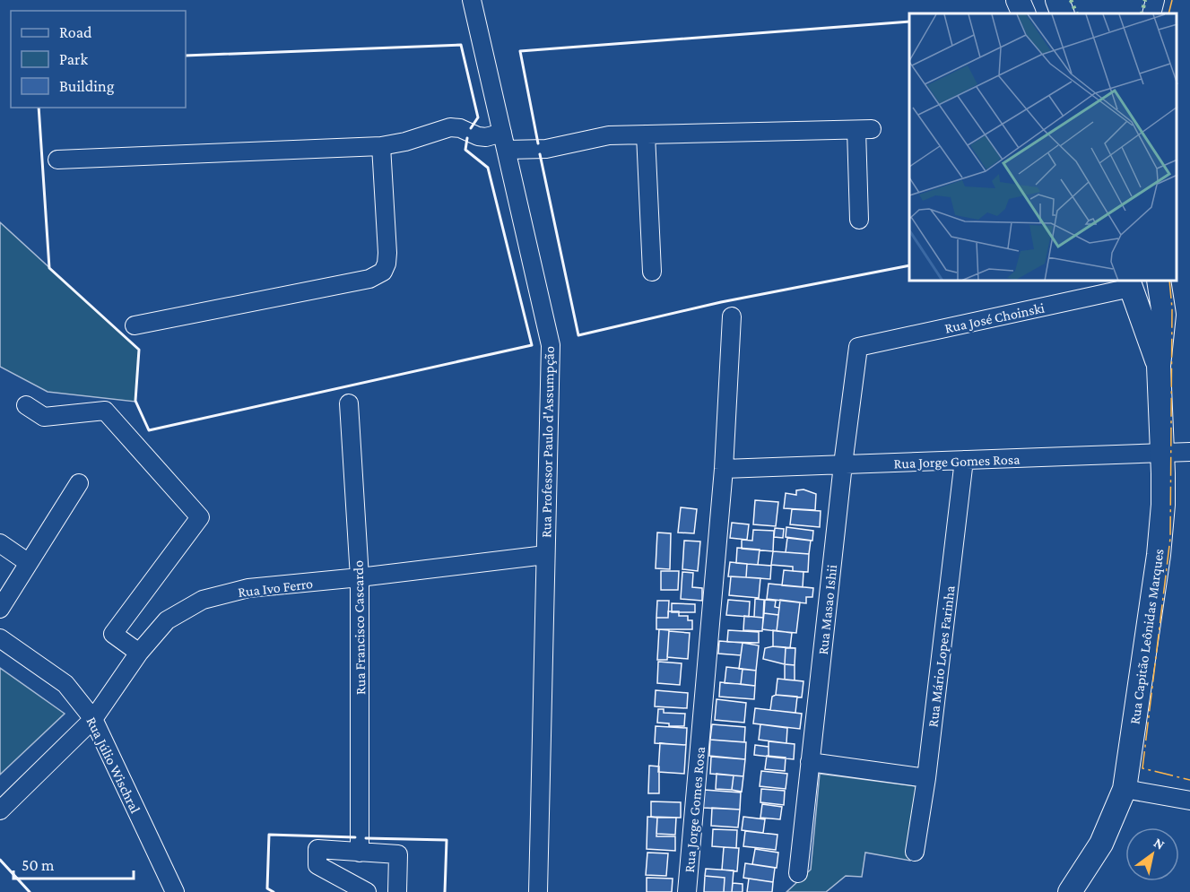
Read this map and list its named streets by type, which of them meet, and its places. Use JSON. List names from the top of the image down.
{
  "streets": {
    "main road": ["Rua Capitão Leônidas Marques"],
    "street": [
      "Rua José Choinski",
      "Rua Professor Paulo d'Assumpção",
      "Rua Jorge Gomes Rosa",
      "Rua Ivo Ferro",
      "Rua Masao Ishii",
      "Rua Francisco Cascardo",
      "Rua Mário Lopes Farinha",
      "Rua Júlio Wischral"
    ]
  },
  "crossings": [
    ["Rua José Choinski", "Rua Masao Ishii"],
    ["Rua José Choinski", "Rua Capitão Leônidas Marques"],
    ["Rua Professor Paulo d'Assumpção", "Rua Ivo Ferro"],
    ["Rua Jorge Gomes Rosa", "Rua Masao Ishii"],
    ["Rua Jorge Gomes Rosa", "Rua Capitão Leônidas Marques"],
    ["Rua Jorge Gomes Rosa", "Rua Mário Lopes Farinha"],
    ["Rua Ivo Ferro", "Rua Francisco Cascardo"],
    ["Rua Ivo Ferro", "Rua Júlio Wischral"]
  ],
  "legend": ["Road", "Park", "Building"],
  "scale_bar": "50 m",
  "north": "top right"
}
